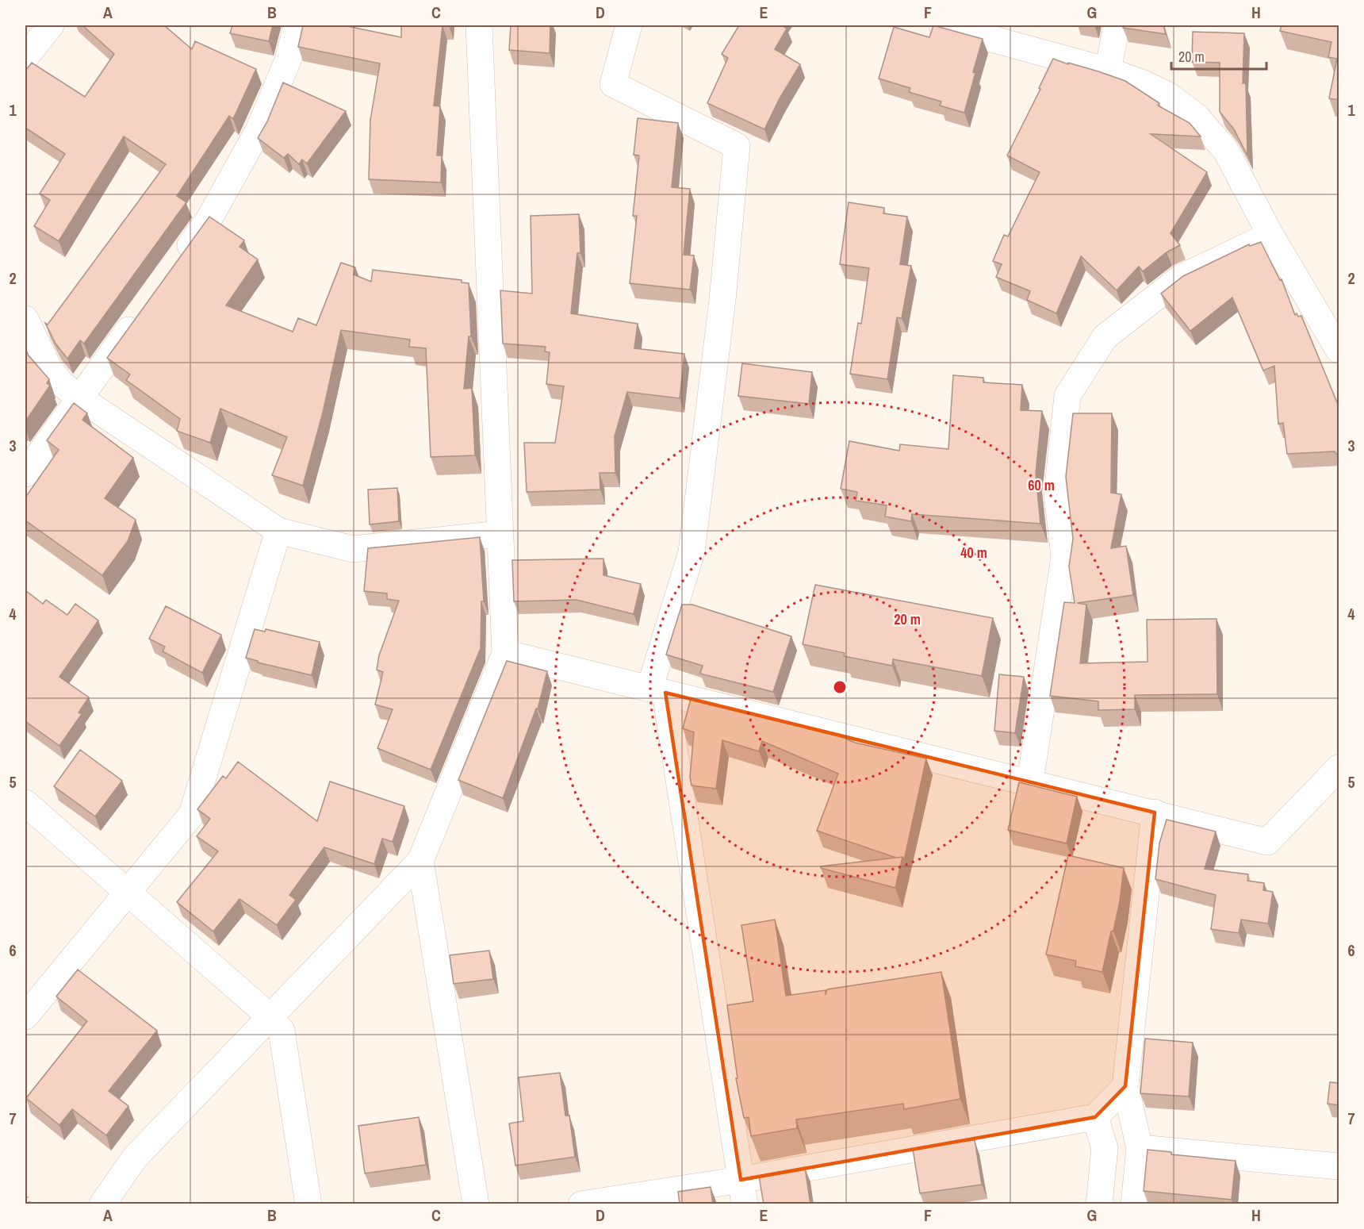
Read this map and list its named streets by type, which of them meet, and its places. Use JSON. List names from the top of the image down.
{
  "scale_bar": "20 m",
  "grid": {
    "columns": [
      "A",
      "B",
      "C",
      "D",
      "E",
      "F",
      "G",
      "H"
    ],
    "rows": [
      "1",
      "2",
      "3",
      "4",
      "5",
      "6",
      "7"
    ]
  },
  "rings": ["60 m", "40 m", "20 m"]
}
